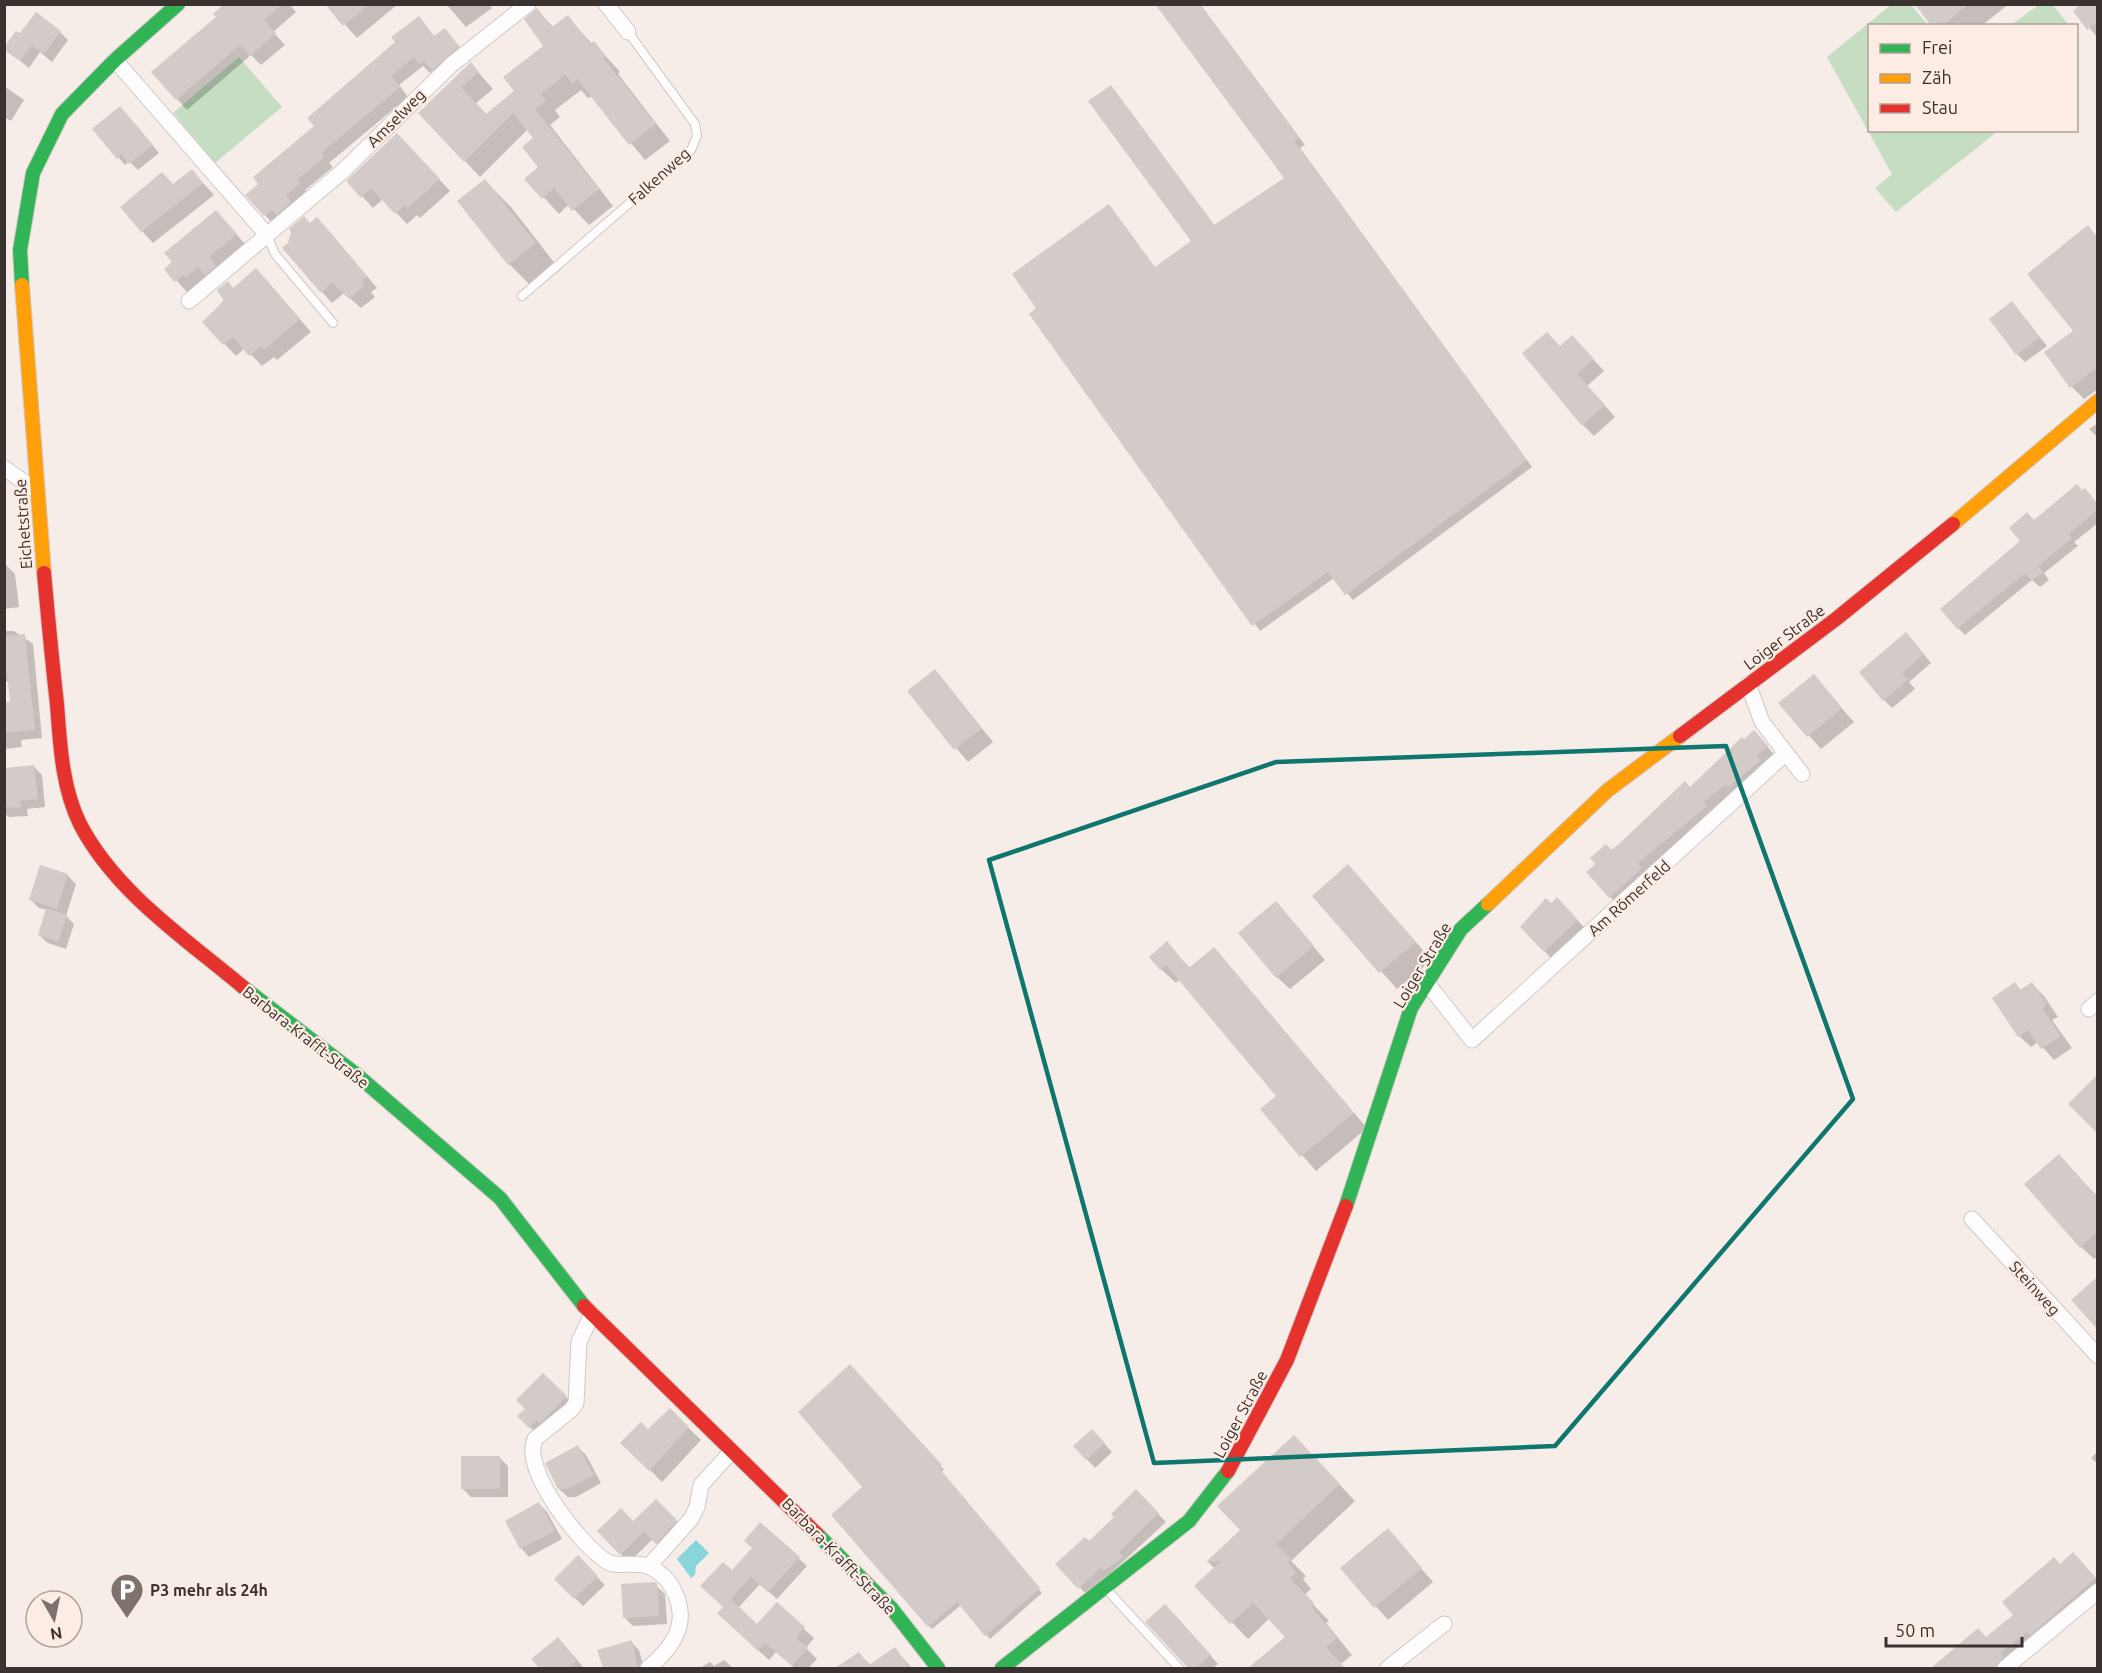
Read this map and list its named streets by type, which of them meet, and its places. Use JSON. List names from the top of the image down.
{
  "streets": {
    "street": [
      "Amselweg",
      "Eichetstraße",
      "Loiger Straße",
      "Am Römerfeld",
      "Barbara-Krafft-Straße",
      "Steinweg"
    ],
    "lane": ["Falkenweg"]
  },
  "crossings": [
    ["Eichetstraße", "Barbara-Krafft-Straße"],
    ["Loiger Straße", "Am Römerfeld"]
  ],
  "places": {
    "parking": ["P3 mehr als 24h"]
  },
  "legend": ["Frei", "Zäh", "Stau"],
  "scale_bar": "50 m",
  "north": "bottom"
}
